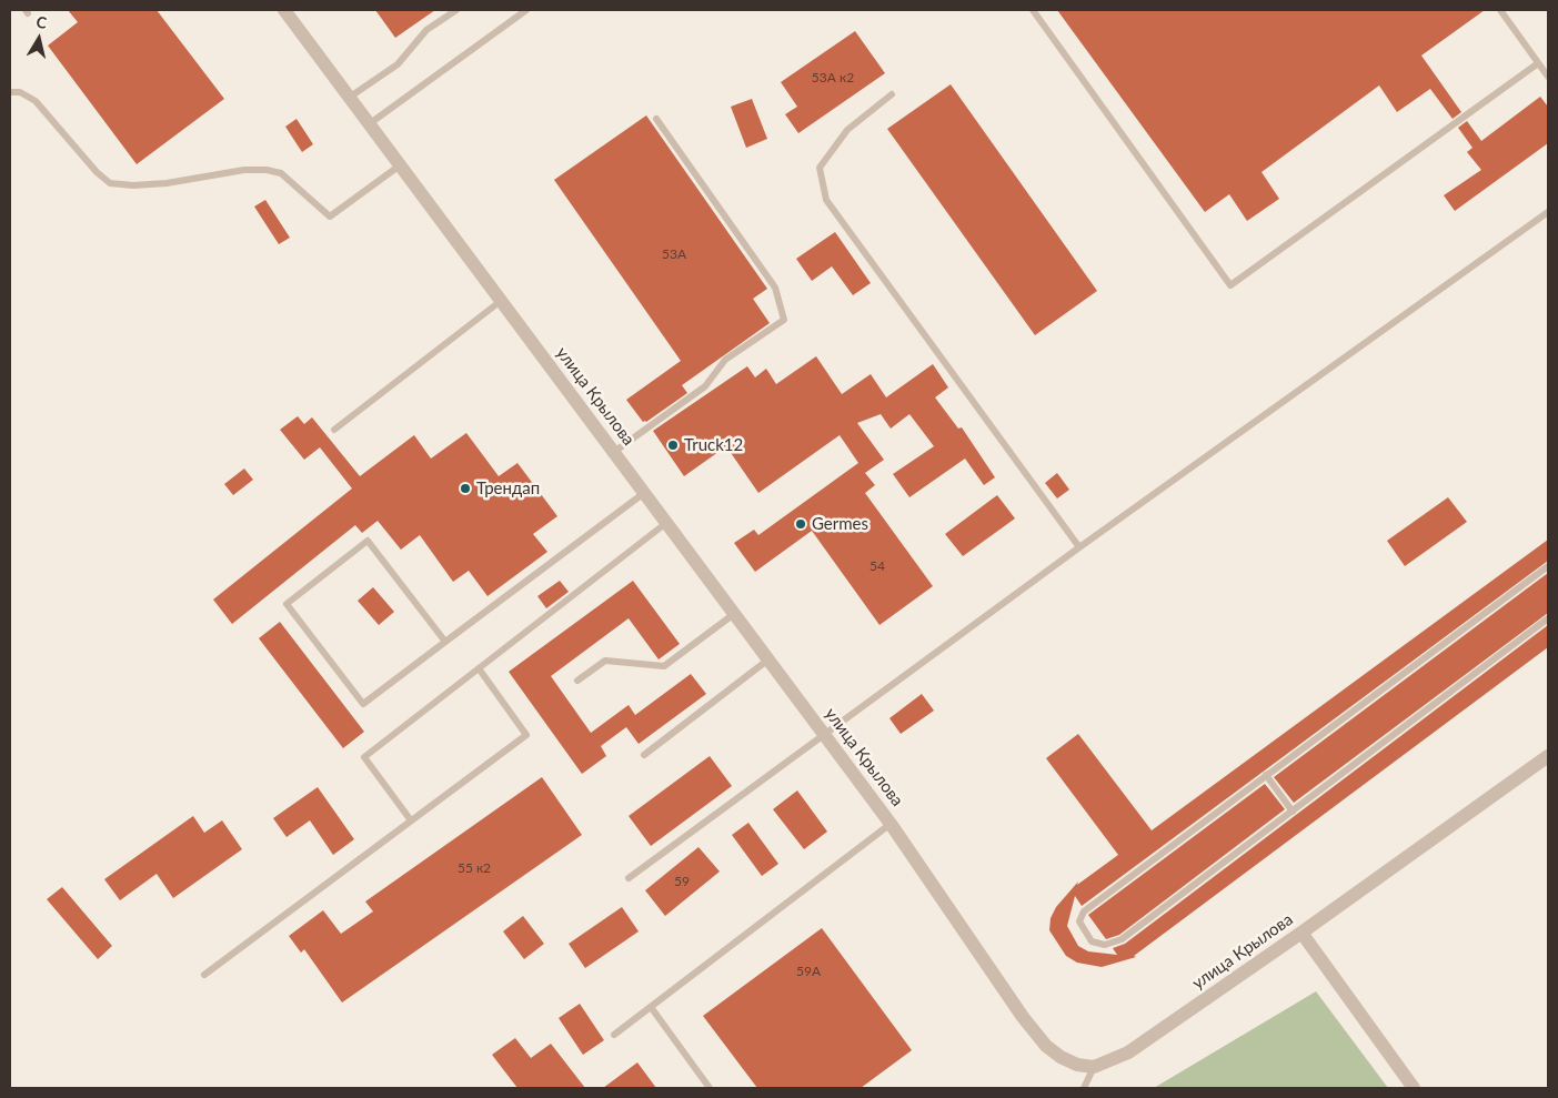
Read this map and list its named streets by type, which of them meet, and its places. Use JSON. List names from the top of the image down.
{
  "streets": {
    "street": ["улица Крылова"]
  },
  "places": ["Truck12", "Трендап", "Germes"],
  "house_numbers": [
    "53А к2",
    "53А",
    "54",
    "55 к2",
    "59",
    "59А"
  ],
  "north": "top"
}
